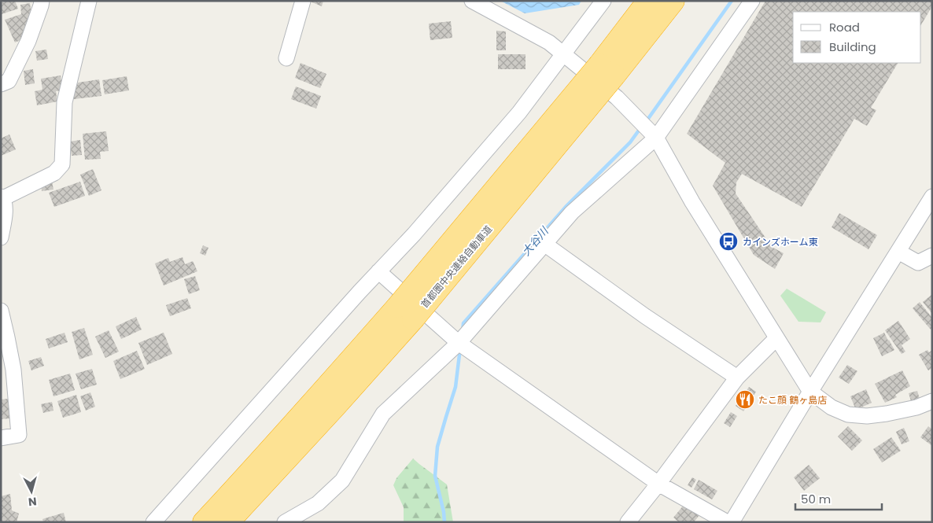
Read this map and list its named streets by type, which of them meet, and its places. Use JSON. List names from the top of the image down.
{
  "streets": {
    "highway": ["首都圏中央連絡自動車道"]
  },
  "water": ["大谷川"],
  "places": {
    "bus stop": ["カインズホーム東"],
    "restaurant": ["たこ顔 鶴ヶ島店"]
  },
  "legend": ["Road", "Building"],
  "scale_bar": "50 m",
  "north": "bottom"
}
